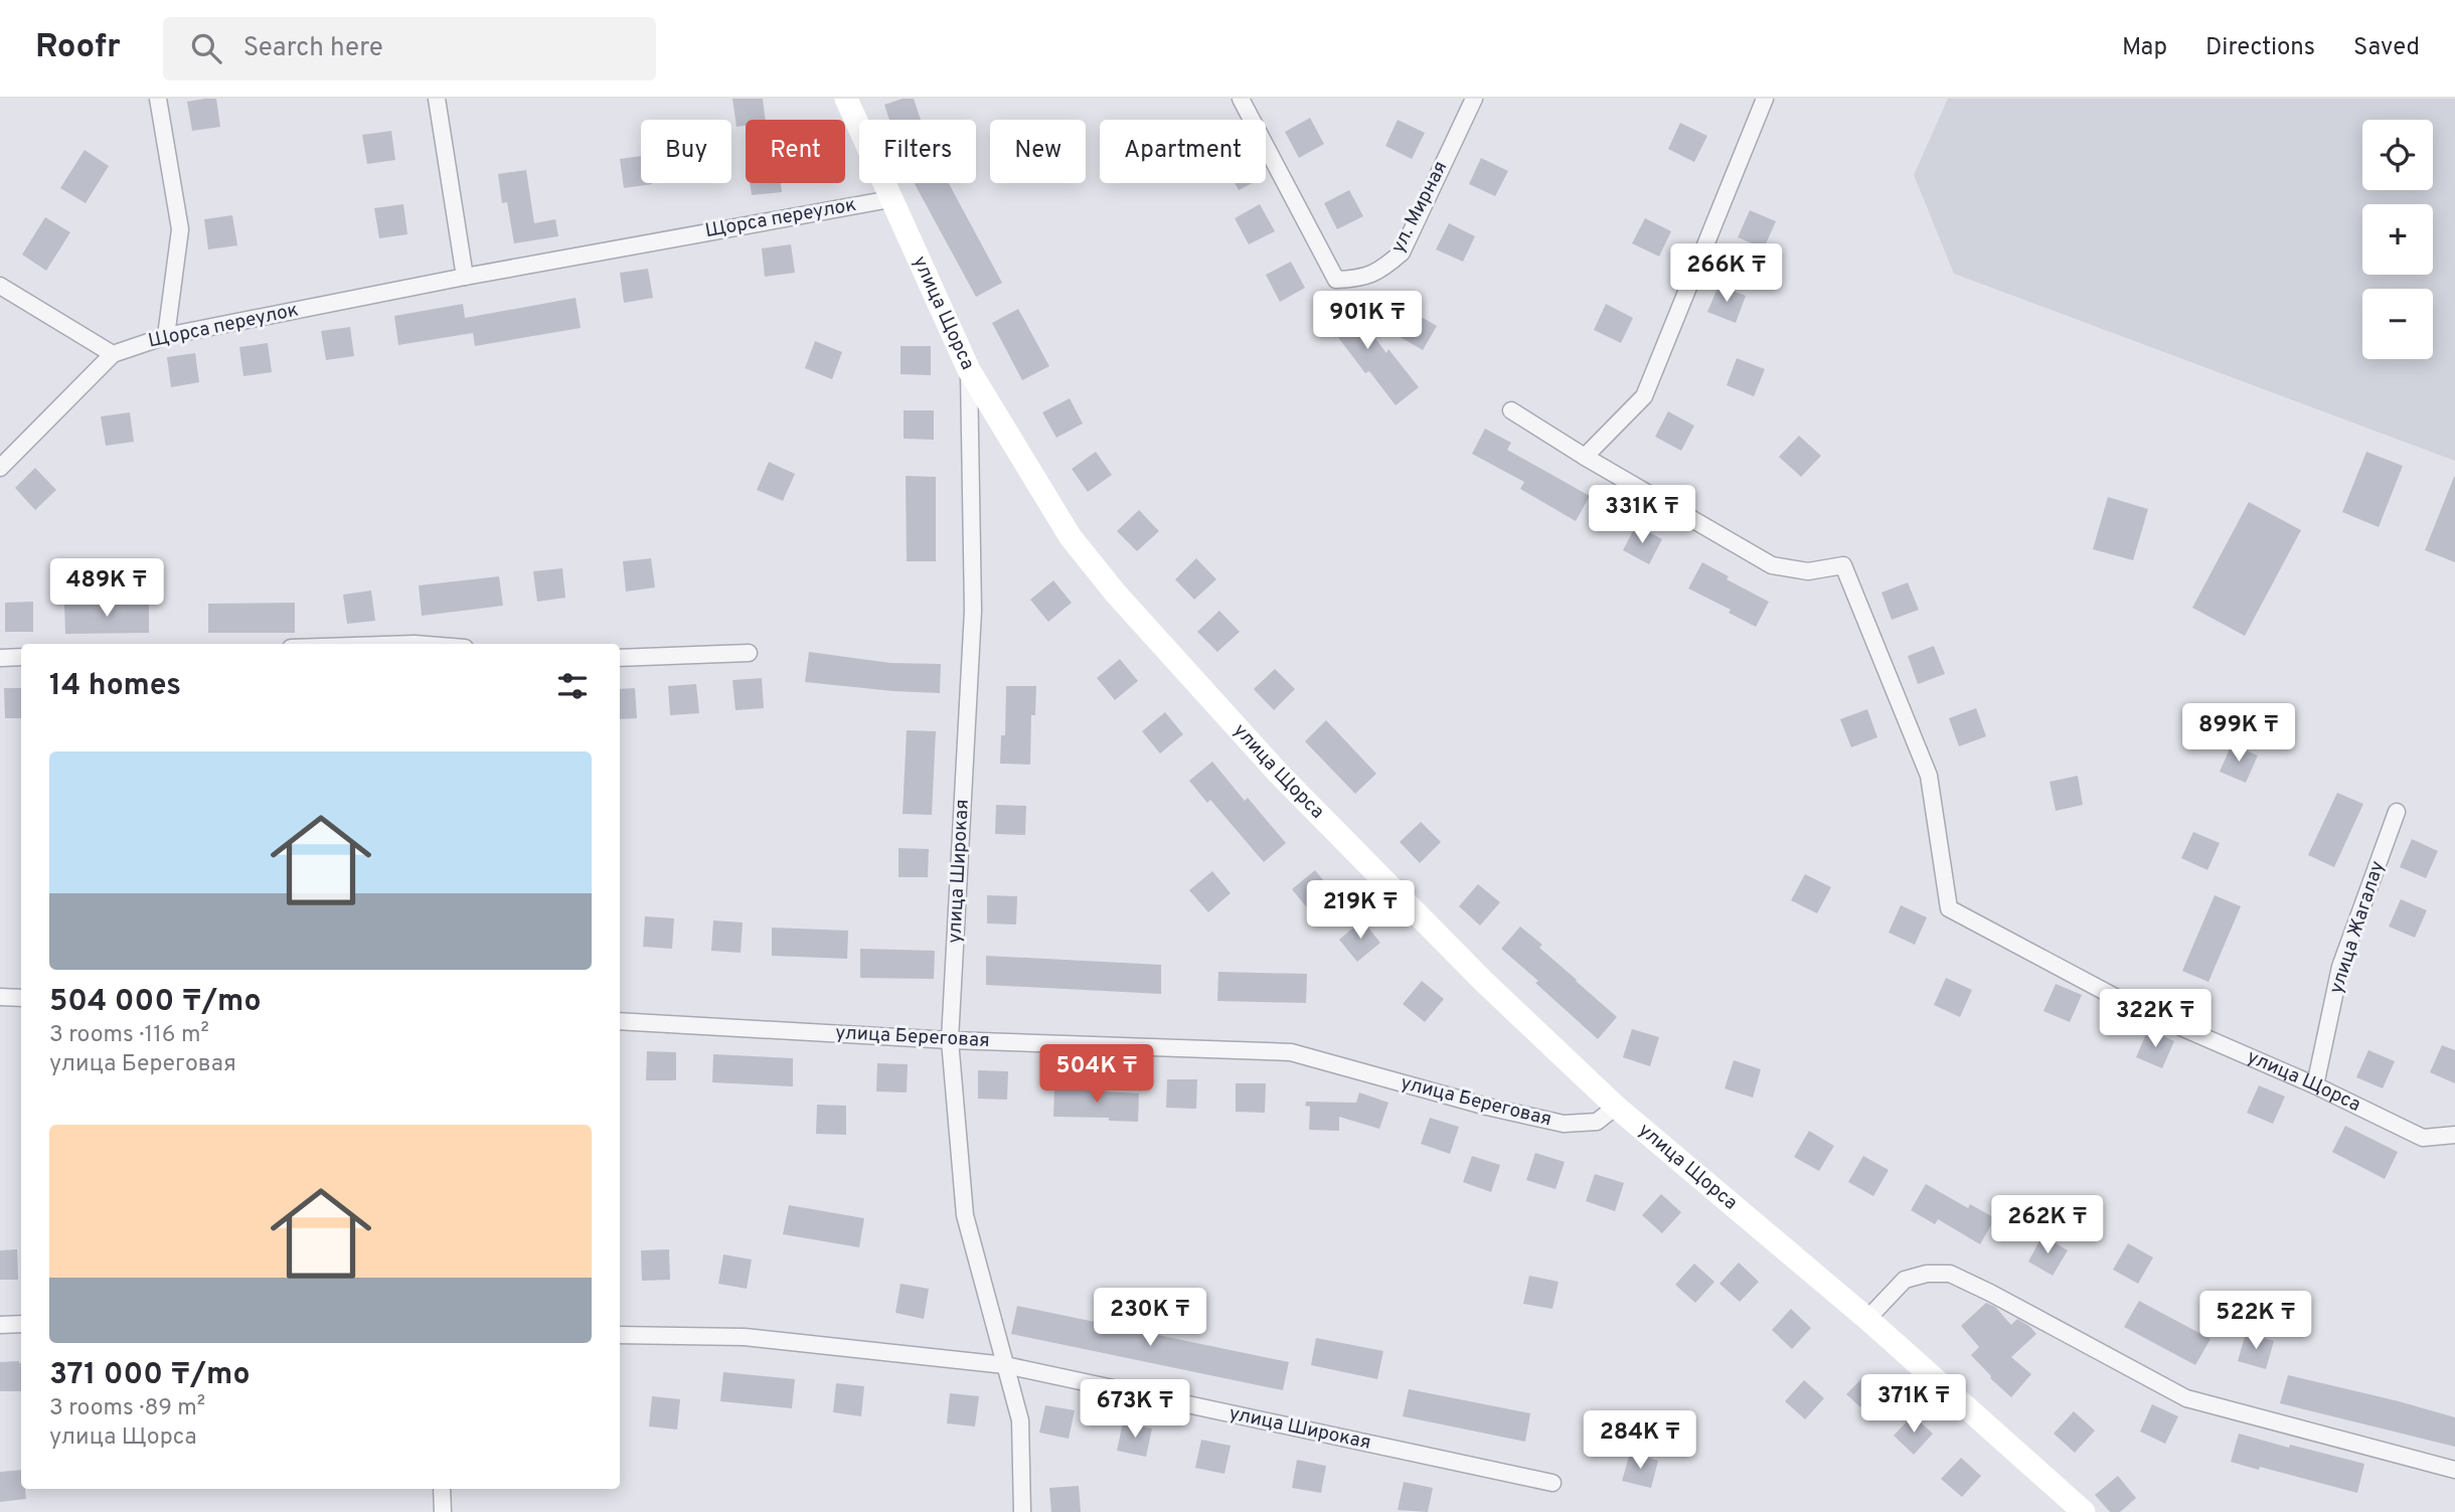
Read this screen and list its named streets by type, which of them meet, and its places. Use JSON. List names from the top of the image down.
{
  "streets": {
    "street": [
      "ул. Мирная",
      "Щорса переулок",
      "улица Щорса",
      "улица Широкая",
      "улица Жагалау",
      "улица Береговая"
    ]
  },
  "crossings": [
    ["Щорса переулок", "улица Щорса"],
    ["улица Щорса", "улица Широкая"],
    ["улица Щорса", "улица Жагалау"],
    ["улица Щорса", "улица Береговая"],
    ["улица Широкая", "улица Береговая"]
  ],
  "page": {
    "header": "Roofr",
    "search": "Search here",
    "nav": ["Map", "Directions", "Saved"],
    "map_buttons": ["+", "−"],
    "chip": [
      "Buy",
      "Rent",
      "Filters",
      "New",
      "Apartment"
    ],
    "price": [
      "266K ₸",
      "901K ₸",
      "331K ₸",
      "489K ₸",
      "899K ₸",
      "219K ₸",
      "322K ₸",
      "504K ₸",
      "262K ₸",
      "230K ₸",
      "522K ₸",
      "371K ₸",
      "673K ₸",
      "284K ₸"
    ],
    "heading": "14 homes",
    "list": [
      {
        "name": "504 000 ₸/mo",
        "note": "3 rooms · 116 m² · улица Береговая"
      },
      {
        "name": "371 000 ₸/mo",
        "note": "3 rooms · 89 m² · улица Щорса"
      }
    ]
  }
}
